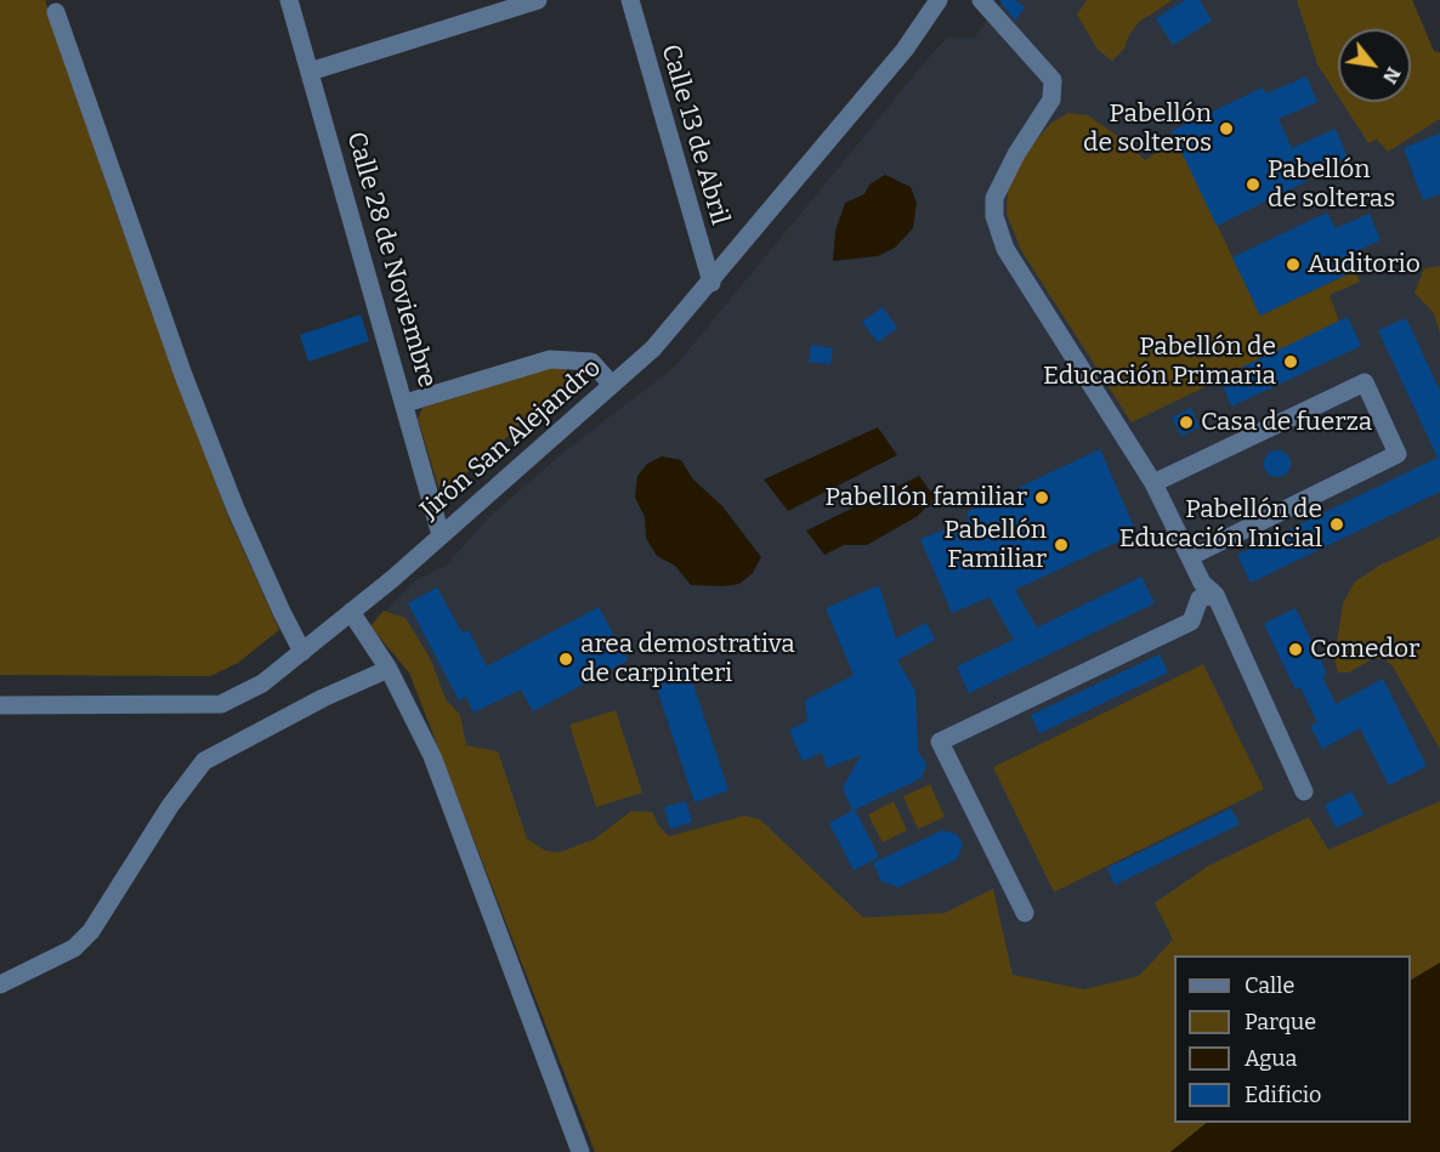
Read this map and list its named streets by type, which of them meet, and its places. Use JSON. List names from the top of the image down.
{
  "streets": {
    "street": ["Calle 13 de Abril", "Calle 28 de Noviembre", "Jirón San Alejandro"]
  },
  "crossings": [
    ["Calle 13 de Abril", "Jirón San Alejandro"],
    ["Calle 28 de Noviembre", "Jirón San Alejandro"]
  ],
  "places": [
    "Pabellón de solteros",
    "Pabellón de solteras",
    "Auditorio",
    "Pabellón de Educación Primaria",
    "Casa de fuerza",
    "Pabellón familiar",
    "Pabellón de Educación Inicial",
    "Pabellón Familiar",
    "Comedor",
    "area demostrativa de carpinteri"
  ],
  "legend": [
    "Calle",
    "Parque",
    "Agua",
    "Edificio"
  ],
  "north": "bottom right"
}
